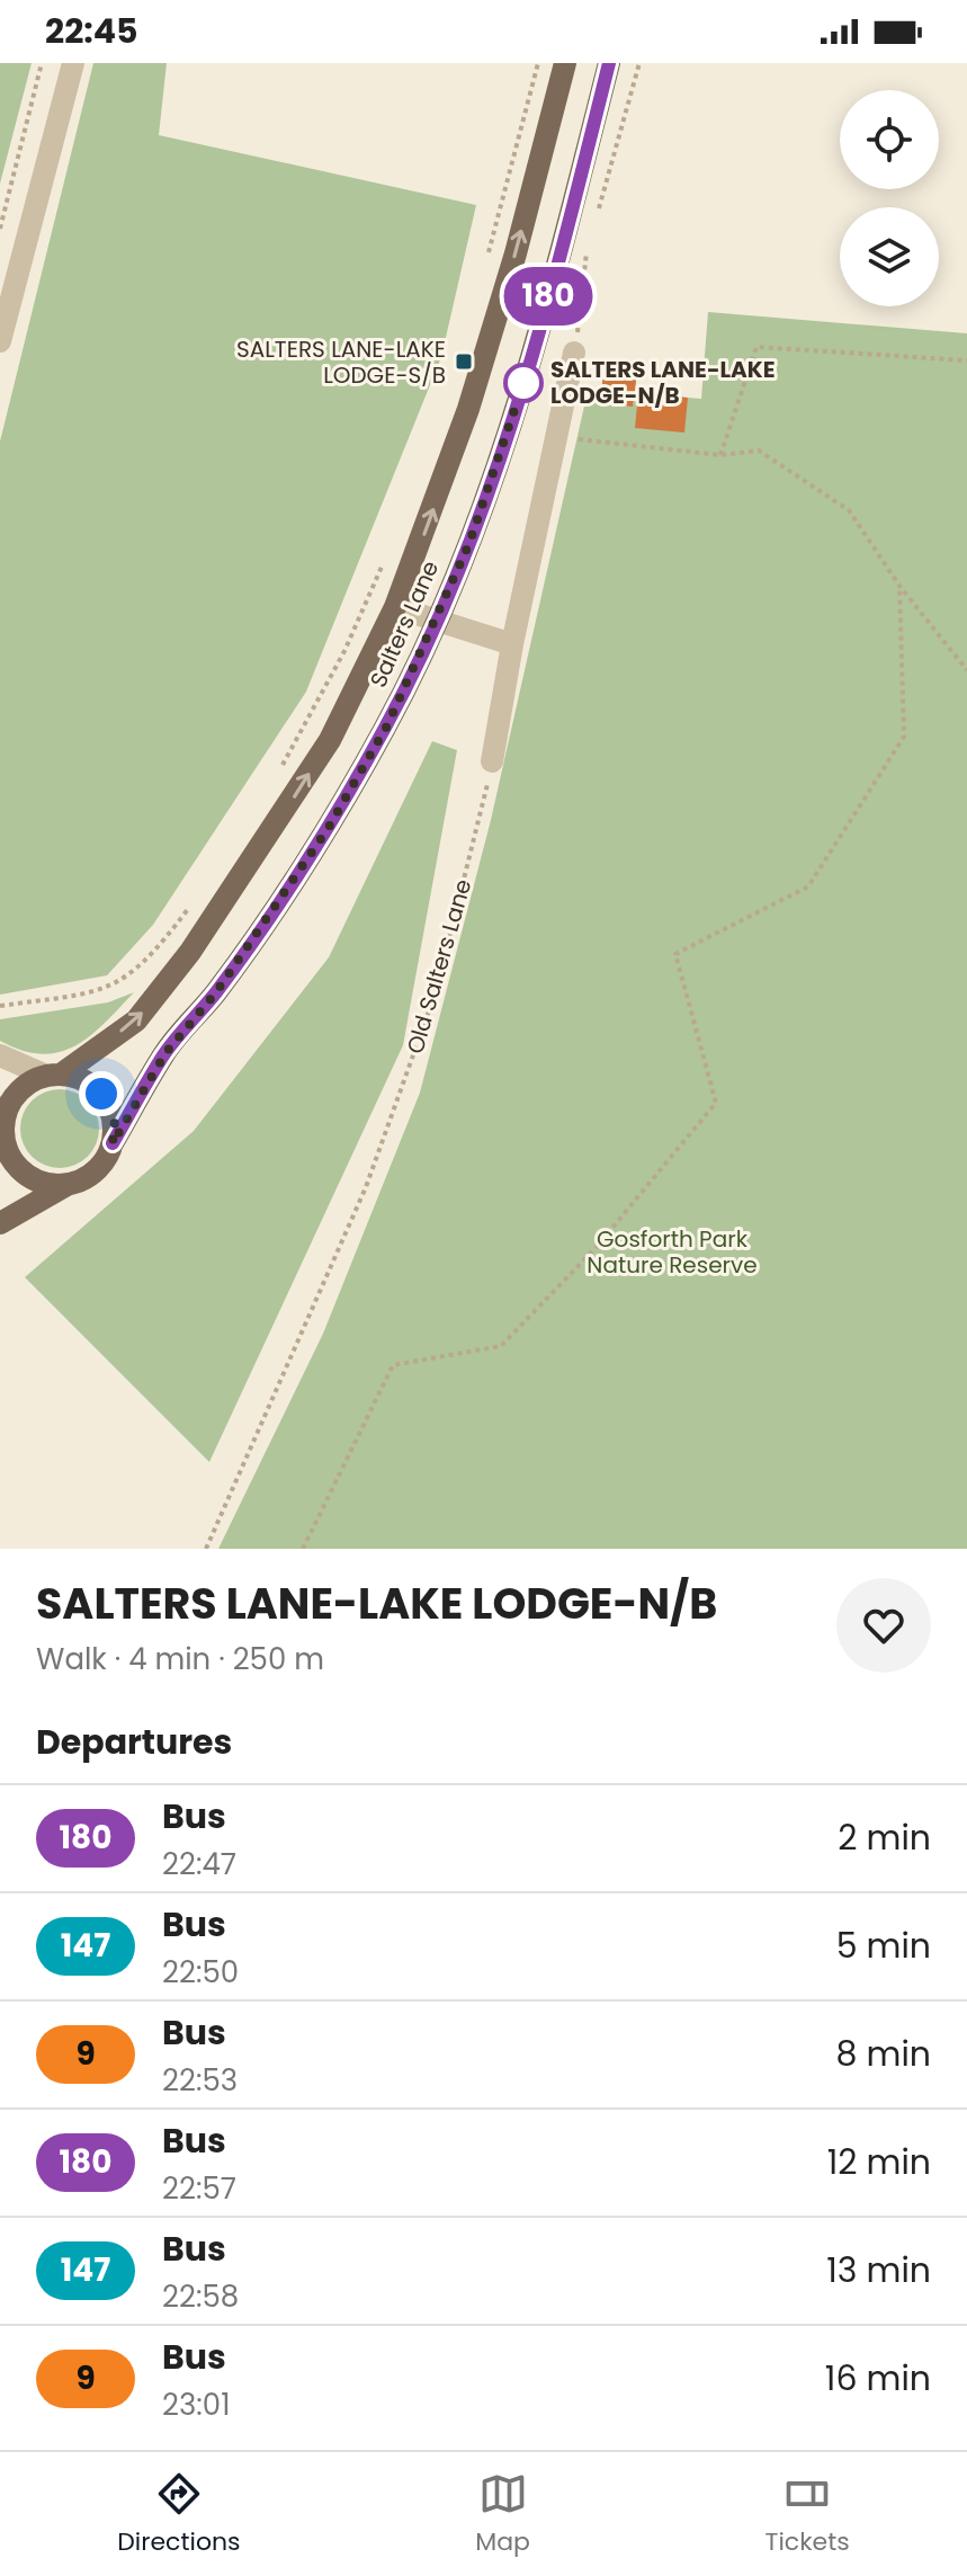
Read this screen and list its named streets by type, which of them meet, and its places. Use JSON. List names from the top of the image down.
{
  "streets": {
    "main road": ["Salters Lane"],
    "path": ["Old Salters Lane"]
  },
  "parks": ["Gosforth Park Nature Reserve"],
  "places": {
    "transit": ["SALTERS LANE-LAKE LODGE-S/B"],
    "other": ["SALTERS LANE-LAKE LODGE-N/B"]
  },
  "lines": ["bus line 180"],
  "page": {
    "status": "22:45",
    "on_map": "180",
    "heading": [
      ["SALTERS LANE-LAKE LODGE-N/B", "Walk · 4 min · 250 m"],
      "Departures"
    ],
    "list": [
      {
        "mark": "180",
        "name": "Bus",
        "note": "22:47",
        "value": "2 min"
      },
      {
        "mark": "147",
        "name": "Bus",
        "note": "22:50",
        "value": "5 min"
      },
      {
        "mark": "9",
        "name": "Bus",
        "note": "22:53",
        "value": "8 min"
      },
      {
        "mark": "180",
        "name": "Bus",
        "note": "22:57",
        "value": "12 min"
      },
      {
        "mark": "147",
        "name": "Bus",
        "note": "22:58",
        "value": "13 min"
      },
      {
        "mark": "9",
        "name": "Bus",
        "note": "23:01",
        "value": "16 min"
      }
    ],
    "tabs": ["Directions", "Map", "Tickets"]
  }
}
